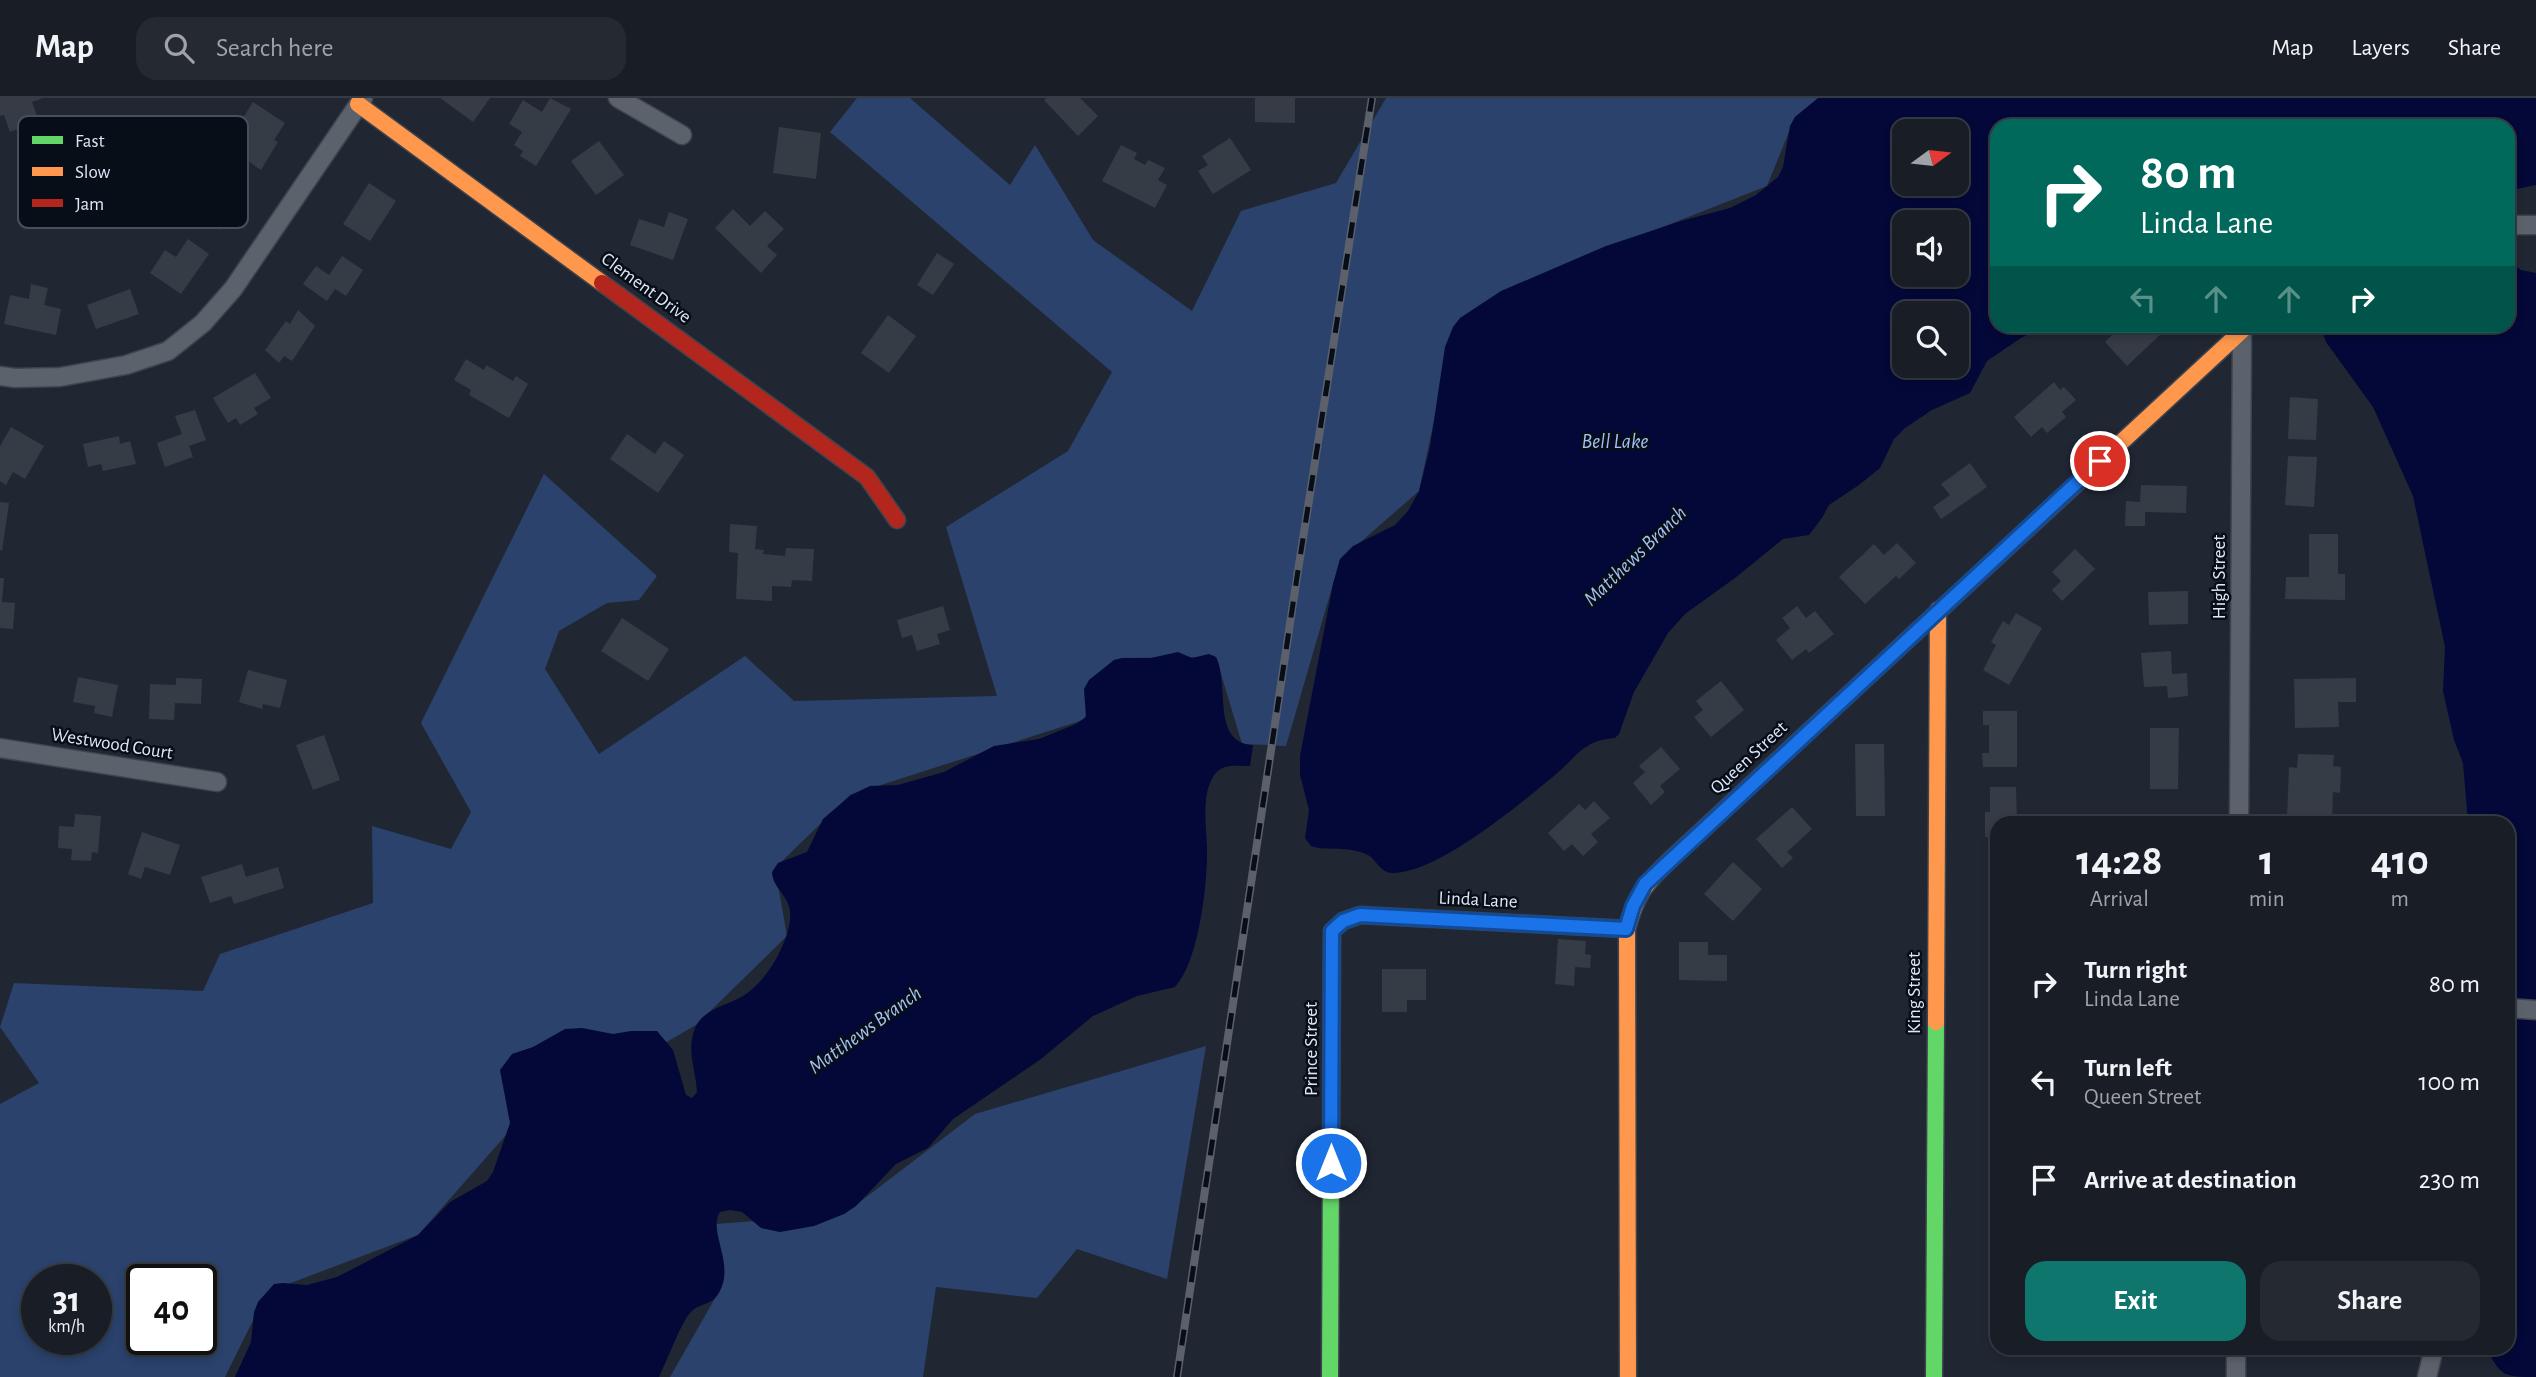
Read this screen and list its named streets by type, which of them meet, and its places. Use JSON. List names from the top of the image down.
{
  "streets": {
    "street": [
      "Clement Drive",
      "High Street",
      "Westwood Court",
      "Queen Street",
      "Linda Lane",
      "King Street",
      "Prince Street"
    ]
  },
  "crossings": [
    ["Queen Street", "Linda Lane"],
    ["Queen Street", "King Street"],
    ["Linda Lane", "Prince Street"]
  ],
  "water": ["Bell Lake", "Matthews Branch"],
  "legend": ["Fast", "Slow", "Jam"],
  "north": "right",
  "page": {
    "header": "Map",
    "search": "Search here",
    "nav": ["Map", "Layers", "Share"],
    "turn": ["80 m", "Linda Lane"],
    "eta": [
      "14:28",
      "Arrival",
      "1",
      "min",
      "410",
      "m"
    ],
    "list": [
      {
        "name": "Turn right",
        "note": "Linda Lane",
        "value": "80 m"
      },
      {
        "name": "Turn left",
        "note": "Queen Street",
        "value": "100 m"
      },
      {
        "name": "Arrive at destination",
        "value": "230 m"
      }
    ],
    "buttons": ["Exit", "Share"],
    "speed": "31 km/h",
    "limit": "40"
  }
}
